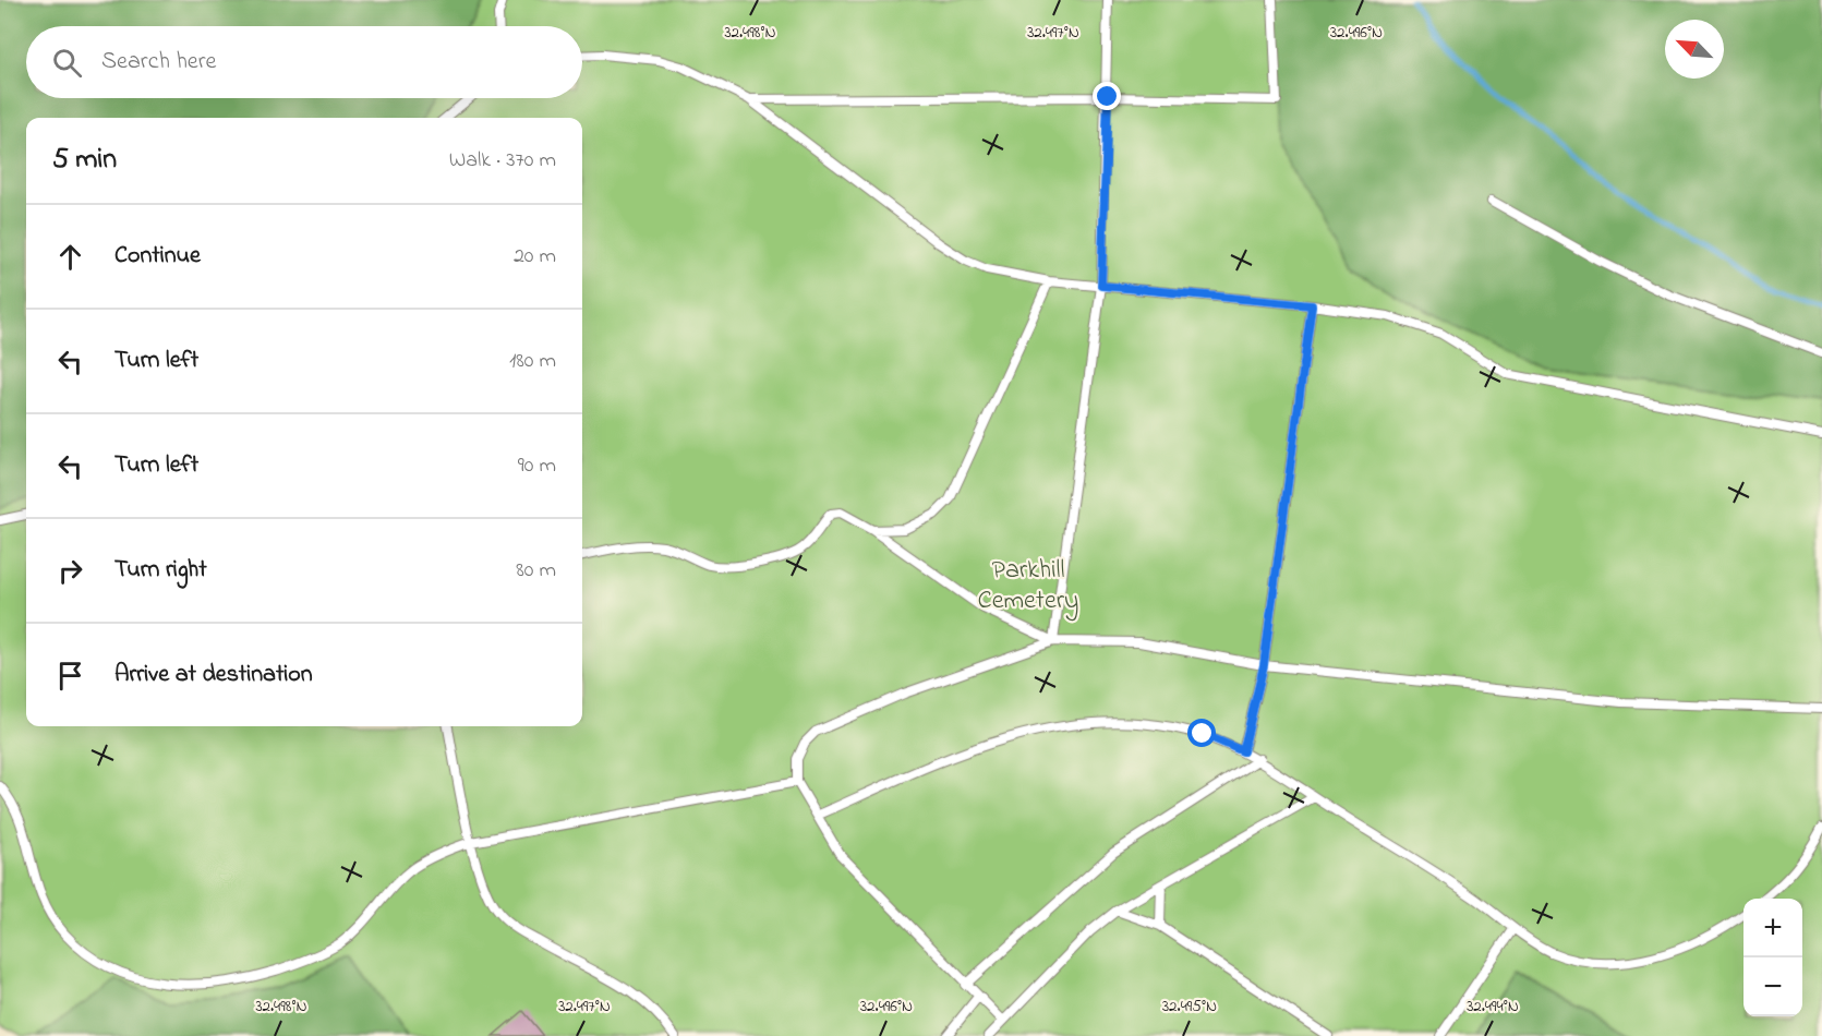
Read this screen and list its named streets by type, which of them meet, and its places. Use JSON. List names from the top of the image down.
{
  "parks": ["Parkhill Cemetery"],
  "north": "top left",
  "page": {
    "search": "Search here",
    "heading": ["5 min", "Walk · 370 m"],
    "list": [
      ["Continue", "20 m"],
      ["Turn left", "180 m"],
      ["Turn left", "90 m"],
      ["Turn right", "80 m"],
      "Arrive at destination"
    ],
    "map_buttons": ["+", "−"]
  },
  "coordinates": [
    "32.498°N",
    "32.497°N",
    "32.496°N",
    "32.495°N",
    "32.494°N"
  ]
}
